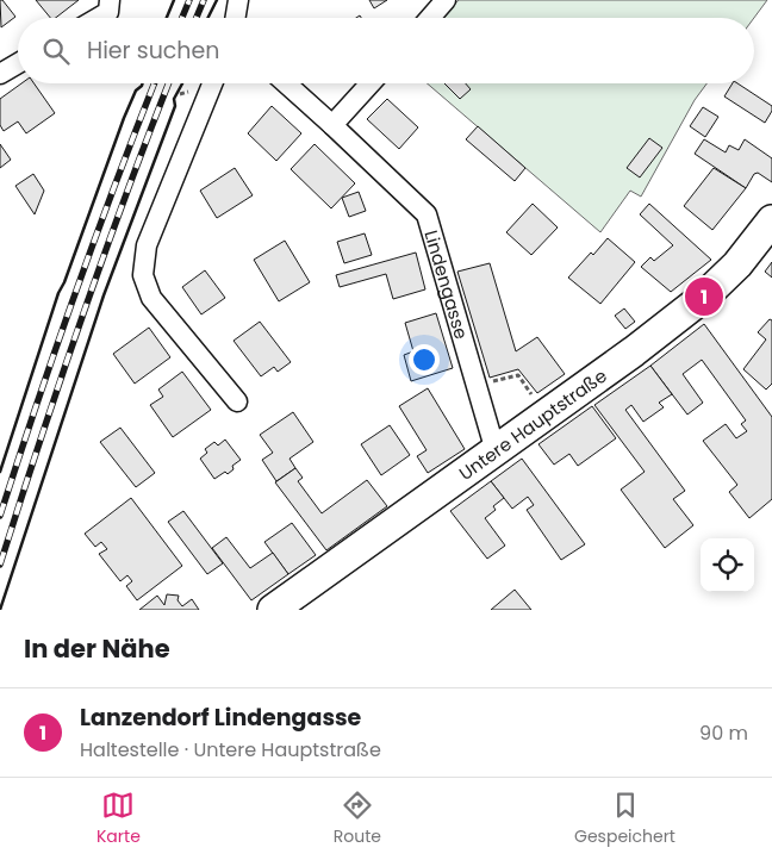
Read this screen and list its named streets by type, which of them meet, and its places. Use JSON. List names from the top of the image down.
{
  "streets": {
    "main road": ["Untere Hauptstraße"],
    "street": ["Lindengasse"]
  },
  "crossings": [
    ["Lindengasse", "Untere Hauptstraße"]
  ],
  "page": {
    "search": "Hier suchen",
    "pins": "1",
    "heading": "In der Nähe",
    "list": [
      {
        "mark": "1",
        "name": "Lanzendorf Lindengasse",
        "note": "Haltestelle · Untere Hauptstraße",
        "value": "90 m"
      }
    ],
    "nav": ["Karte", "Route", "Gespeichert"]
  }
}
